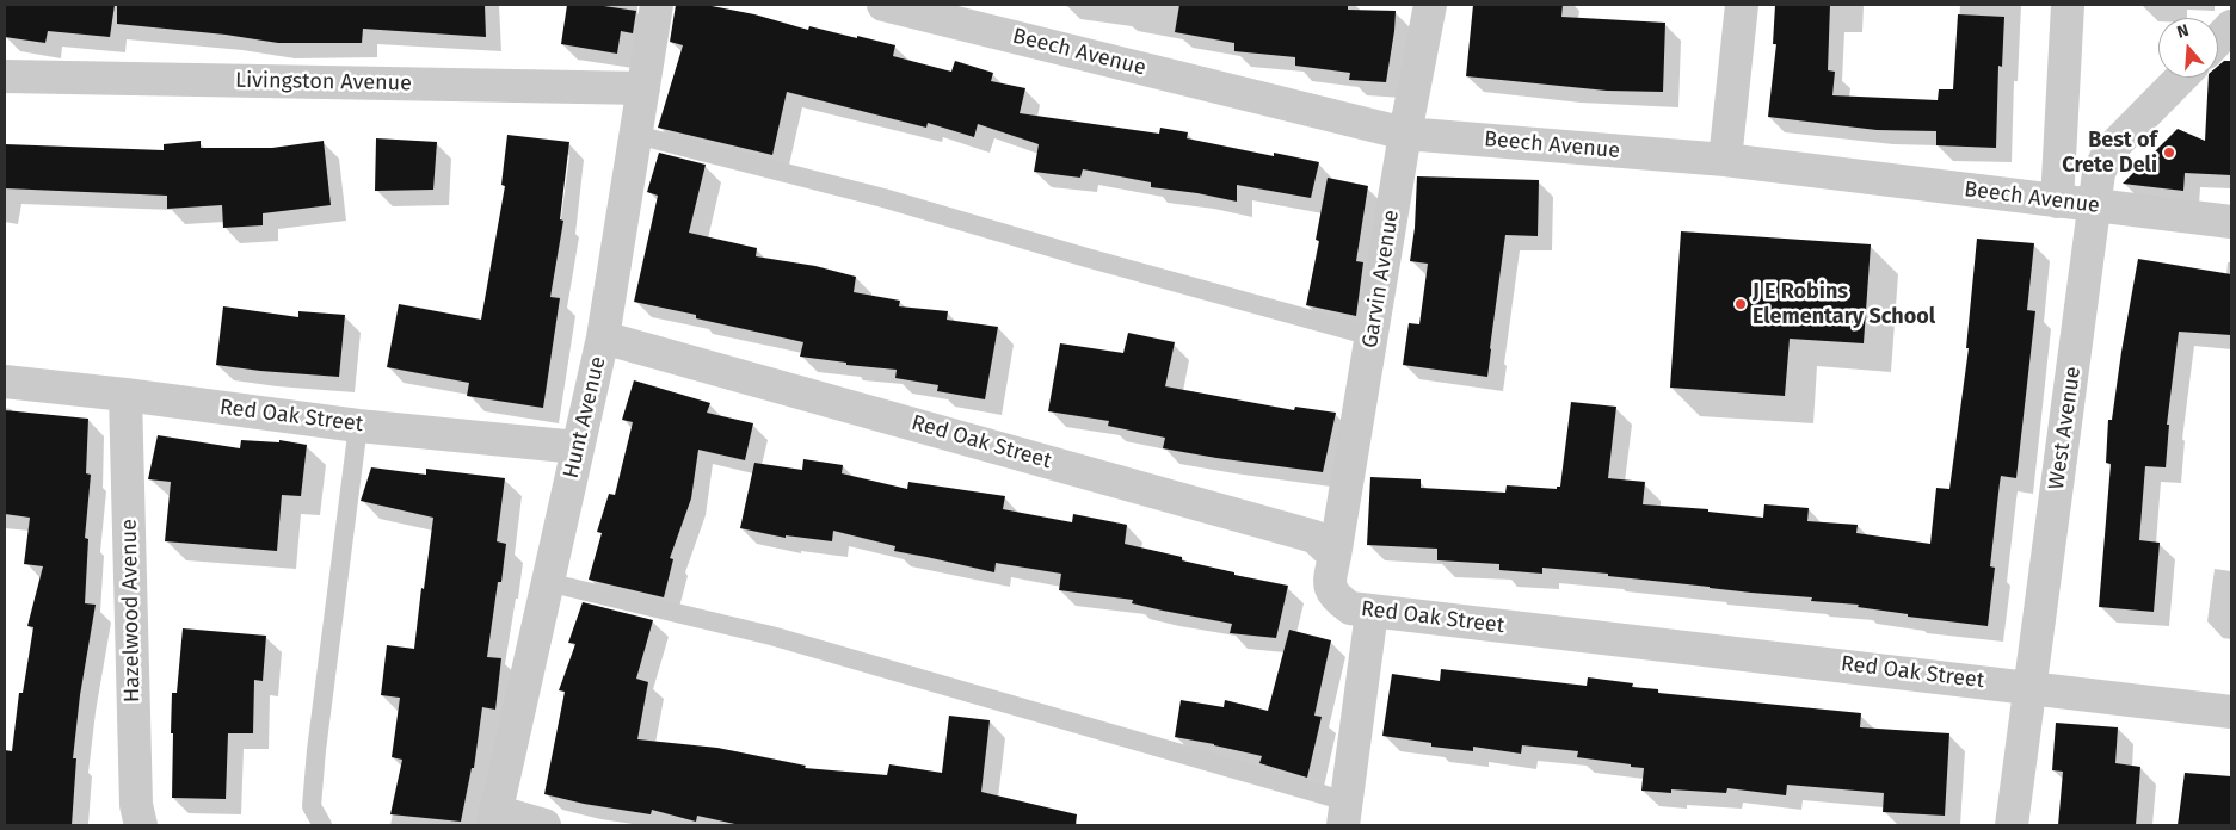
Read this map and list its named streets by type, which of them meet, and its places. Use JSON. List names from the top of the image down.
{
  "streets": {
    "street": [
      "Beech Avenue",
      "Livingston Avenue",
      "Garvin Avenue",
      "Red Oak Street",
      "Hunt Avenue",
      "West Avenue",
      "Hazelwood Avenue"
    ]
  },
  "crossings": [
    ["Beech Avenue", "Garvin Avenue"],
    ["Beech Avenue", "West Avenue"],
    ["Livingston Avenue", "Hunt Avenue"],
    ["Garvin Avenue", "Red Oak Street"],
    ["Red Oak Street", "Hunt Avenue"],
    ["Red Oak Street", "West Avenue"],
    ["Red Oak Street", "Hazelwood Avenue"]
  ],
  "places": ["Best of Crete Deli", "J E Robins Elementary School"],
  "north": "top"
}
